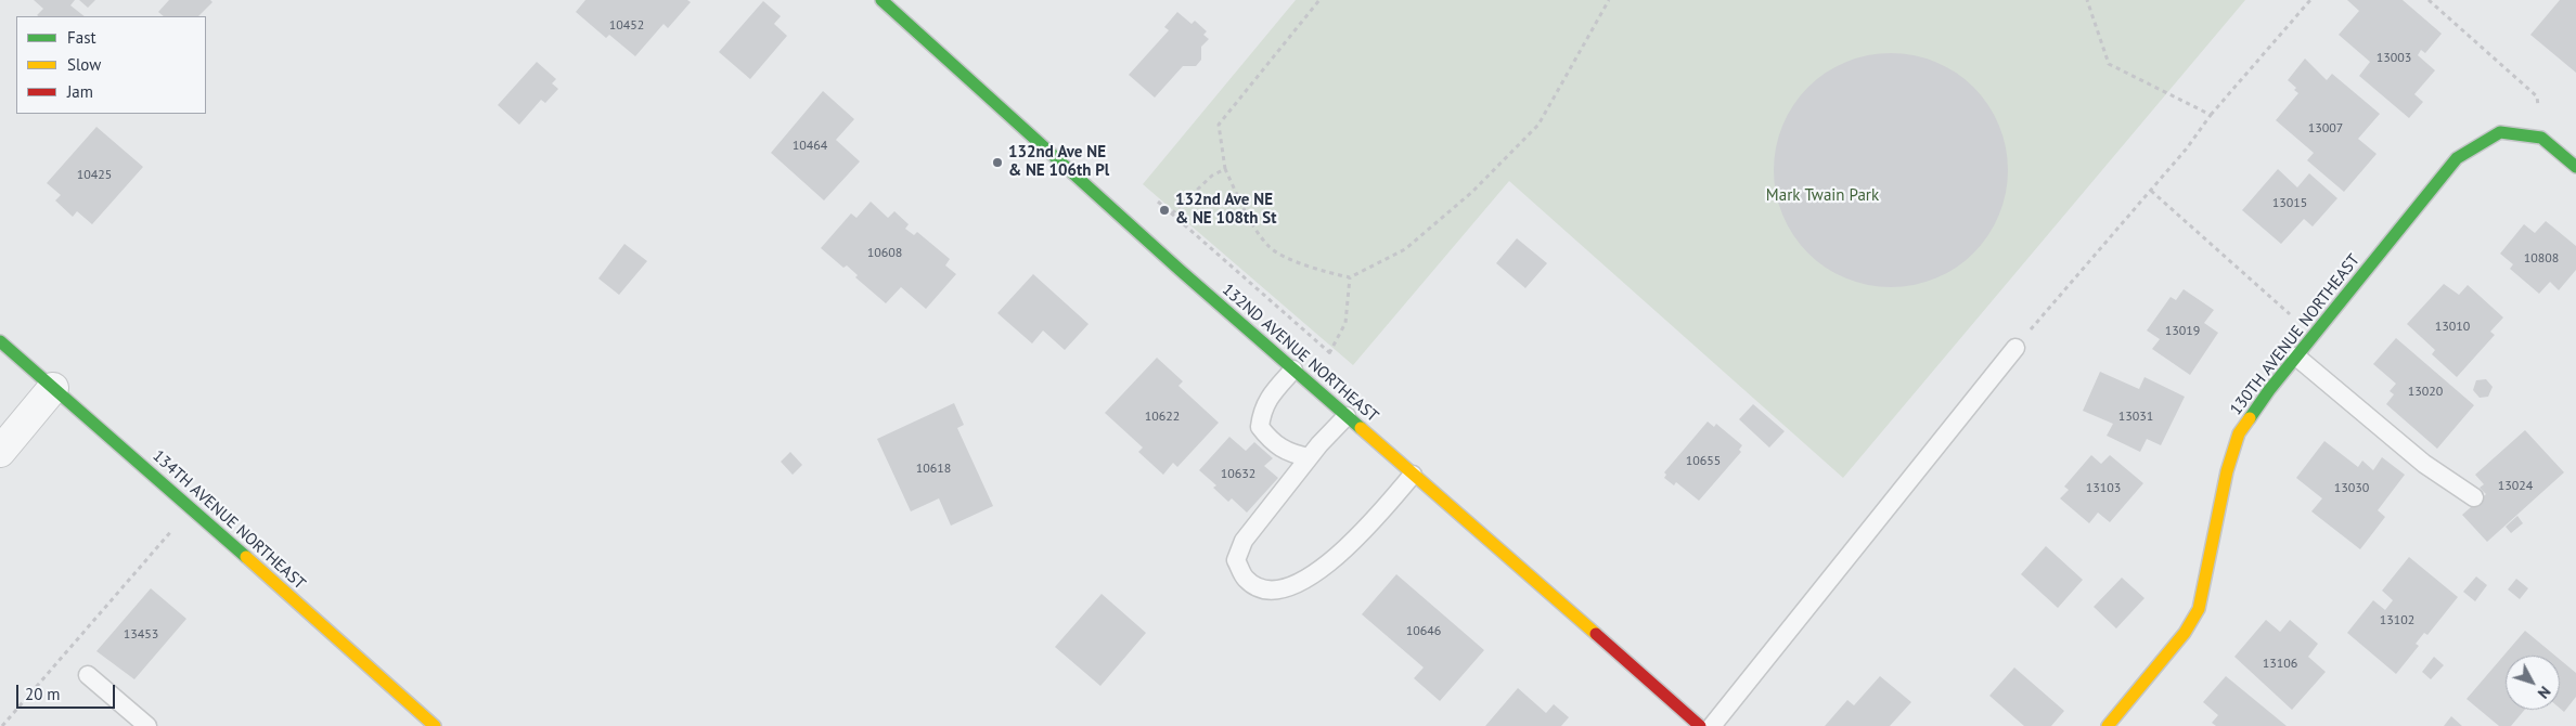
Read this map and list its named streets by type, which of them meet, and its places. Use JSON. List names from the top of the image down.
{
  "streets": {
    "street": ["130TH AVENUE NORTHEAST", "132ND AVENUE NORTHEAST", "134TH AVENUE NORTHEAST"]
  },
  "parks": ["Mark Twain Park"],
  "places": ["132nd Ave NE & NE 106th Pl", "132nd Ave NE & NE 108th St"],
  "house_numbers": [
    "10452",
    "13003",
    "13007",
    "10464",
    "10425",
    "13015",
    "10608",
    "10808",
    "13010",
    "13019",
    "13020",
    "10622",
    "13031",
    "10655",
    "10618",
    "10632",
    "13024",
    "13103",
    "13030",
    "13102",
    "10646",
    "13453",
    "13106"
  ],
  "legend": ["Fast", "Slow", "Jam"],
  "scale_bar": "20 m",
  "north": "bottom right"
}
